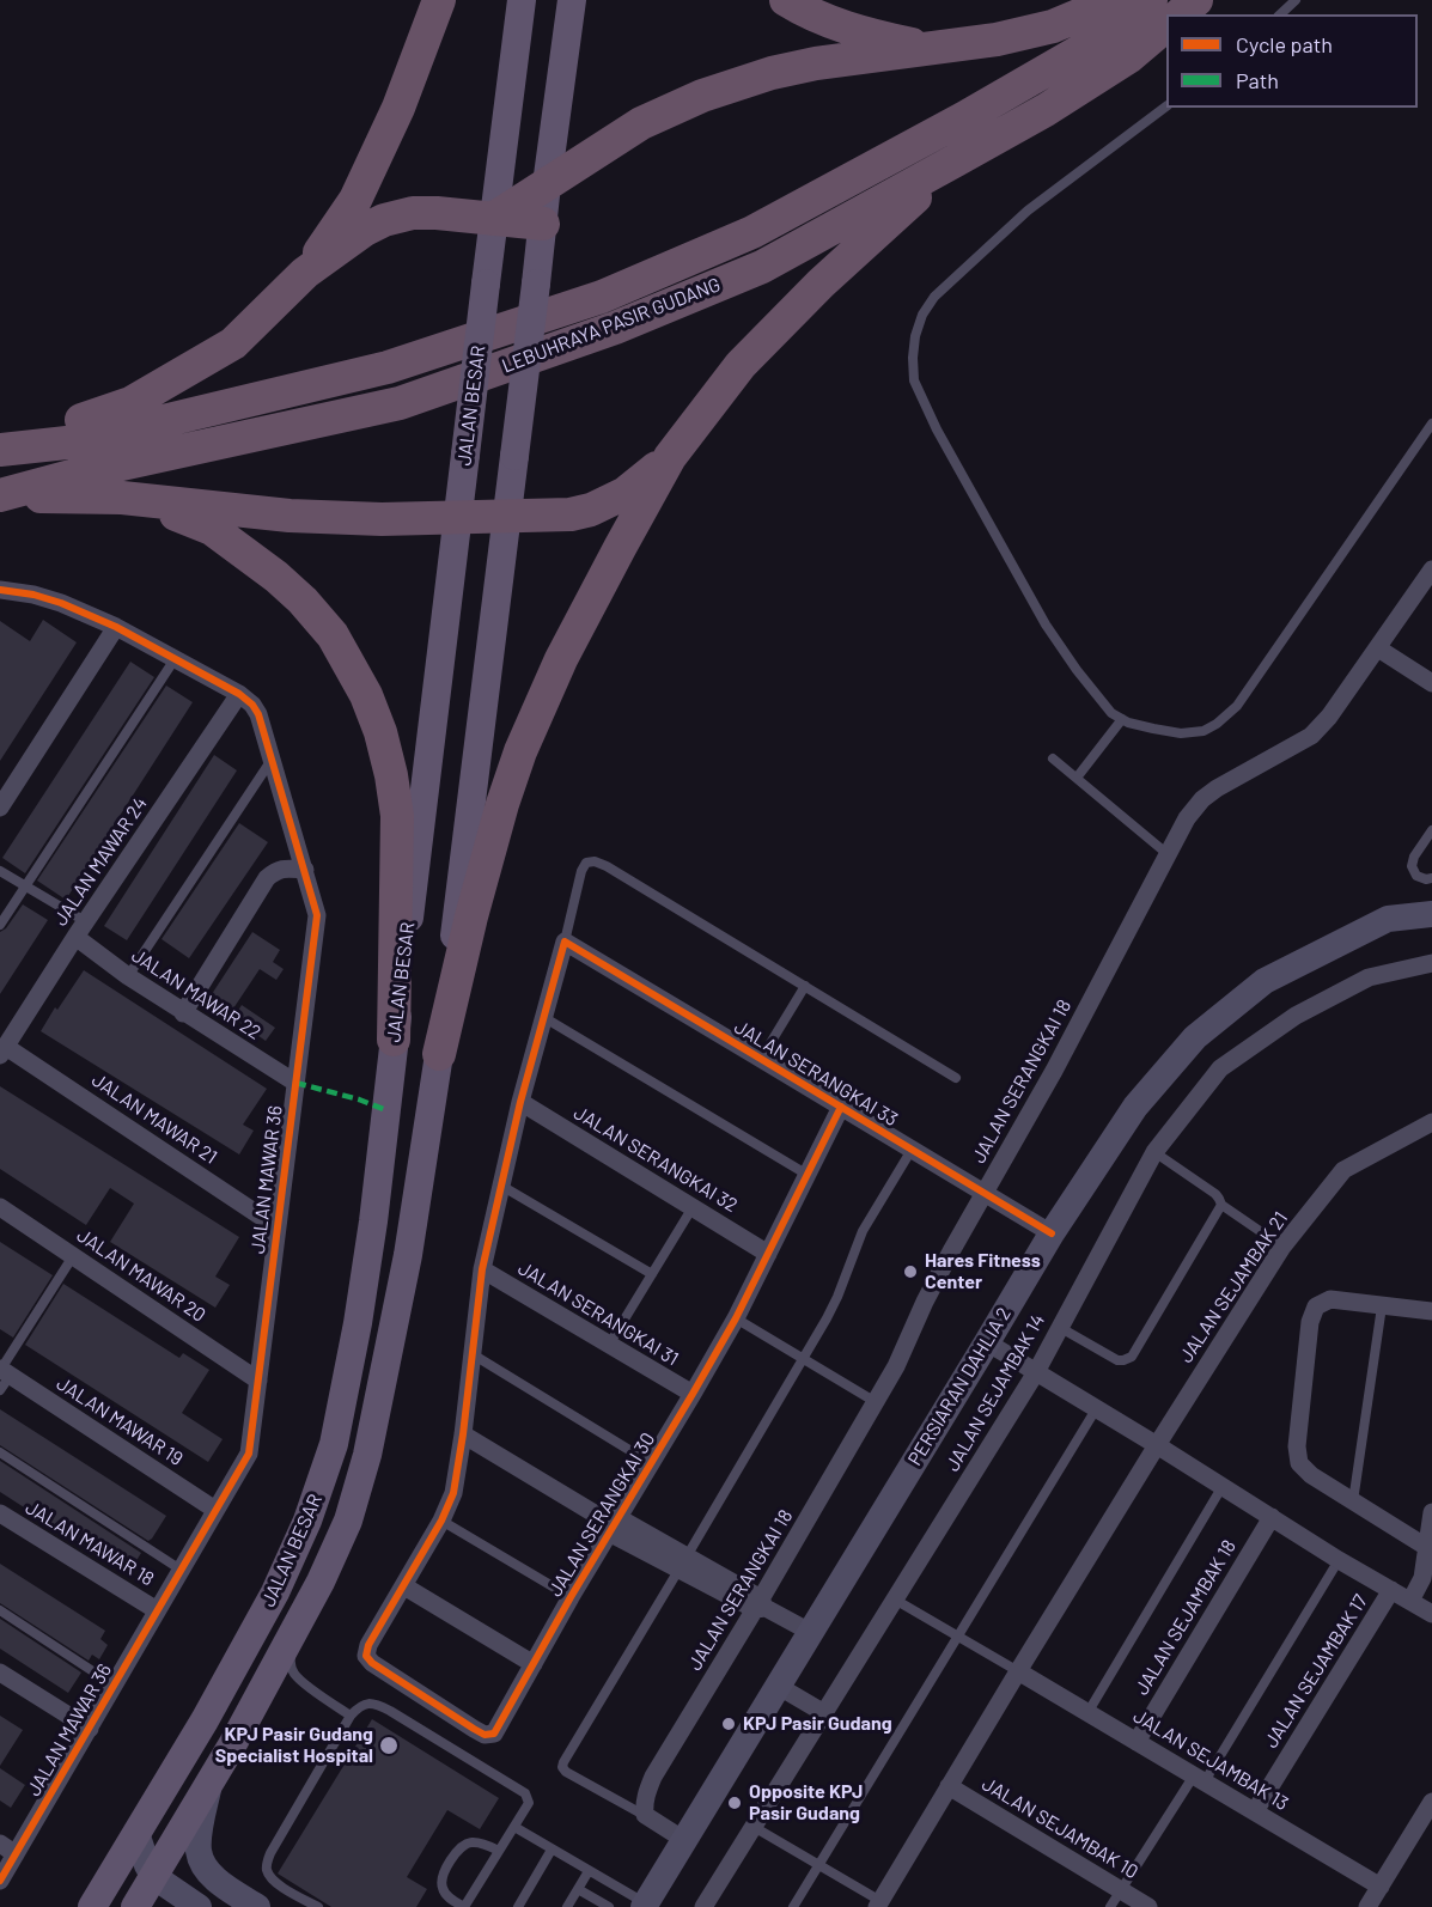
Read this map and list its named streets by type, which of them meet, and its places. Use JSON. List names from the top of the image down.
{
  "streets": {
    "highway": ["LEBUHRAYA PASIR GUDANG"],
    "main road": ["JALAN BESAR"],
    "street": [
      "JALAN MAWAR 24",
      "JALAN MAWAR 22",
      "JALAN SERANGKAI 33",
      "JALAN SERANGKAI 18",
      "JALAN MAWAR 21",
      "JALAN SERANGKAI 32",
      "JALAN MAWAR 36",
      "JALAN MAWAR 20",
      "JALAN SEJAMBAK 21",
      "JALAN SERANGKAI 31",
      "PERSIARAN DAHLIA 2",
      "JALAN SEJAMBAK 14",
      "JALAN MAWAR 19",
      "JALAN SERANGKAI 30",
      "JALAN MAWAR 18",
      "JALAN SEJAMBAK 18",
      "JALAN SEJAMBAK 17",
      "JALAN SEJAMBAK 13",
      "JALAN SEJAMBAK 10"
    ]
  },
  "crossings": [
    ["JALAN MAWAR 24", "JALAN MAWAR 22"],
    ["JALAN MAWAR 24", "JALAN MAWAR 21"],
    ["JALAN MAWAR 24", "JALAN MAWAR 36"],
    ["JALAN MAWAR 22", "JALAN MAWAR 36"],
    ["JALAN SERANGKAI 33", "JALAN SERANGKAI 18"],
    ["JALAN SERANGKAI 33", "PERSIARAN DAHLIA 2"],
    ["JALAN SERANGKAI 33", "JALAN SERANGKAI 30"],
    ["JALAN MAWAR 21", "JALAN MAWAR 36"],
    ["JALAN SERANGKAI 32", "JALAN SERANGKAI 30"],
    ["JALAN MAWAR 36", "JALAN MAWAR 20"],
    ["JALAN MAWAR 36", "JALAN MAWAR 19"],
    ["JALAN MAWAR 36", "JALAN MAWAR 18"],
    ["JALAN SERANGKAI 31", "JALAN SERANGKAI 30"],
    ["JALAN SEJAMBAK 18", "JALAN SEJAMBAK 13"],
    ["JALAN SEJAMBAK 17", "JALAN SEJAMBAK 13"]
  ],
  "places": [
    "Hares Fitness Center",
    "KPJ Pasir Gudang",
    "KPJ Pasir Gudang Specialist Hospital",
    "Opposite KPJ Pasir Gudang"
  ],
  "legend": ["Cycle path", "Path"]
}
